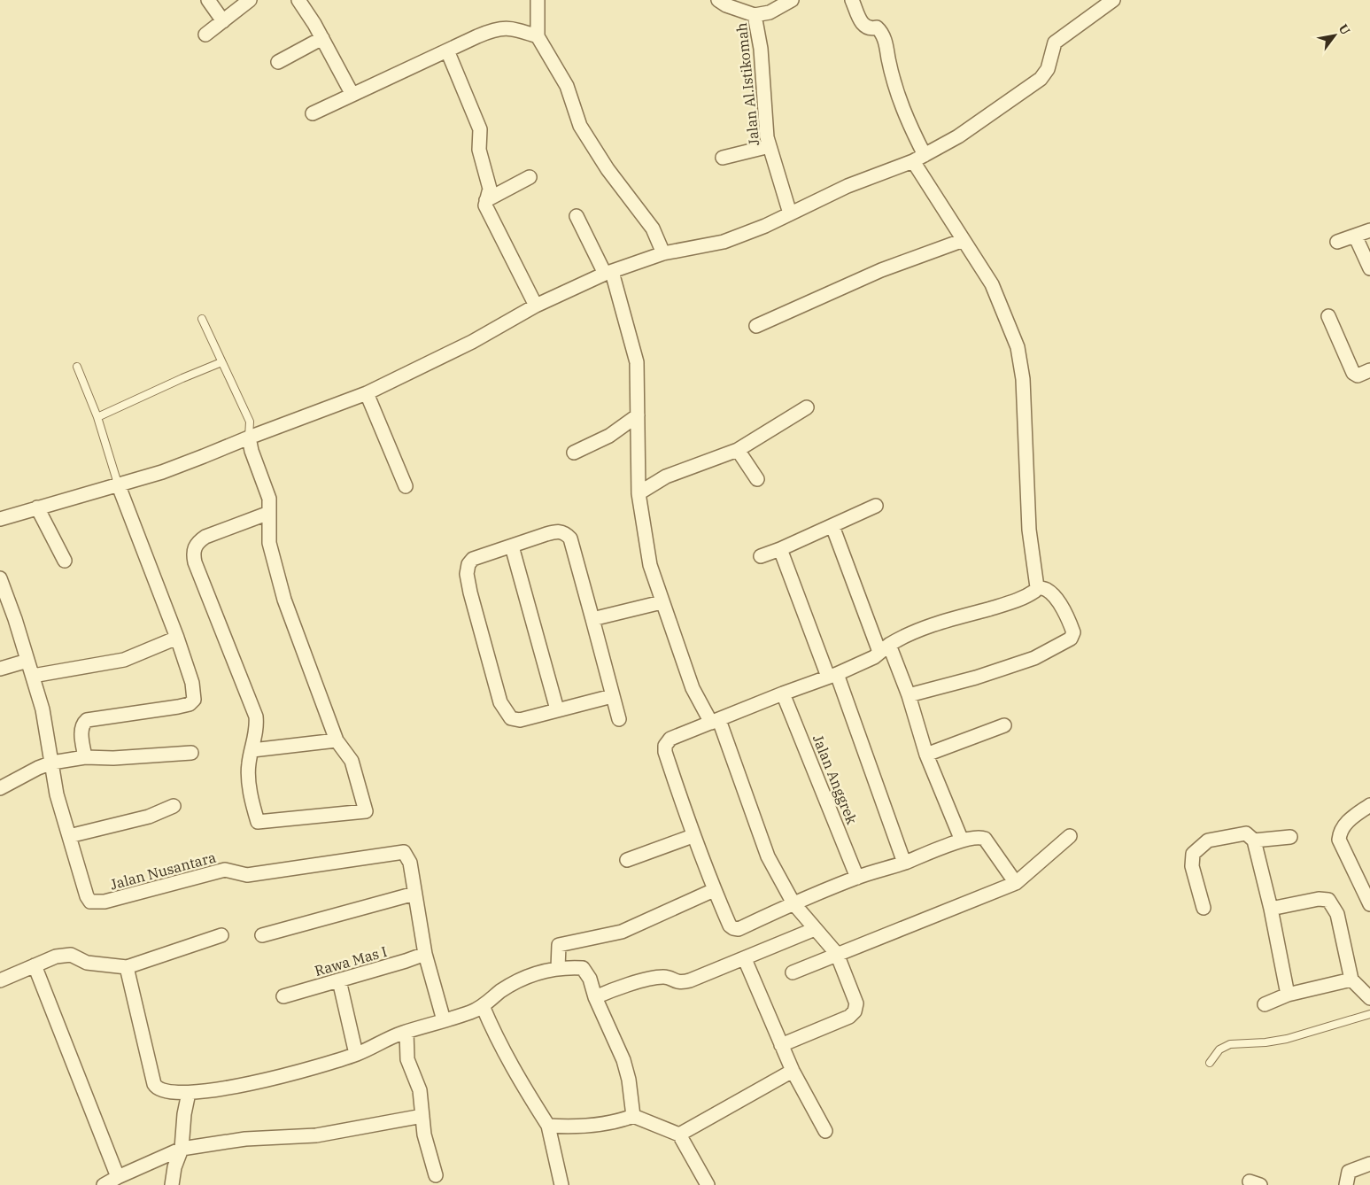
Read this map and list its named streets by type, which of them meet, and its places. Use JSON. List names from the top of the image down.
{
  "streets": {
    "street": [
      "Jalan Al.Istikomah",
      "Jalan Anggrek",
      "Jalan Nusantara",
      "Rawa Mas I"
    ]
  },
  "crossings": [
    ["Jalan Nusantara", "Rawa Mas I"]
  ],
  "north": "top right"
}
